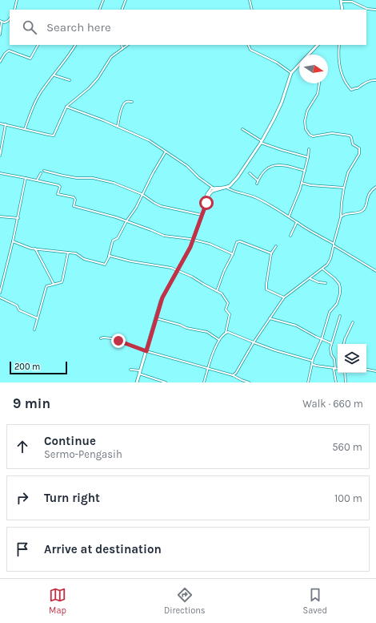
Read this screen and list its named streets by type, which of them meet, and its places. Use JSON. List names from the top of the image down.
{
  "scale_bar": "200 m",
  "north": "right",
  "page": {
    "search": "Search here",
    "scale": "200 m",
    "heading": ["9 min", "Walk · 660 m"],
    "list": [
      ["Continue", "Sermo-Pengasih", "560 m"],
      ["Turn right", "100 m"],
      "Arrive at destination"
    ],
    "nav": ["Map", "Directions", "Saved"]
  }
}
